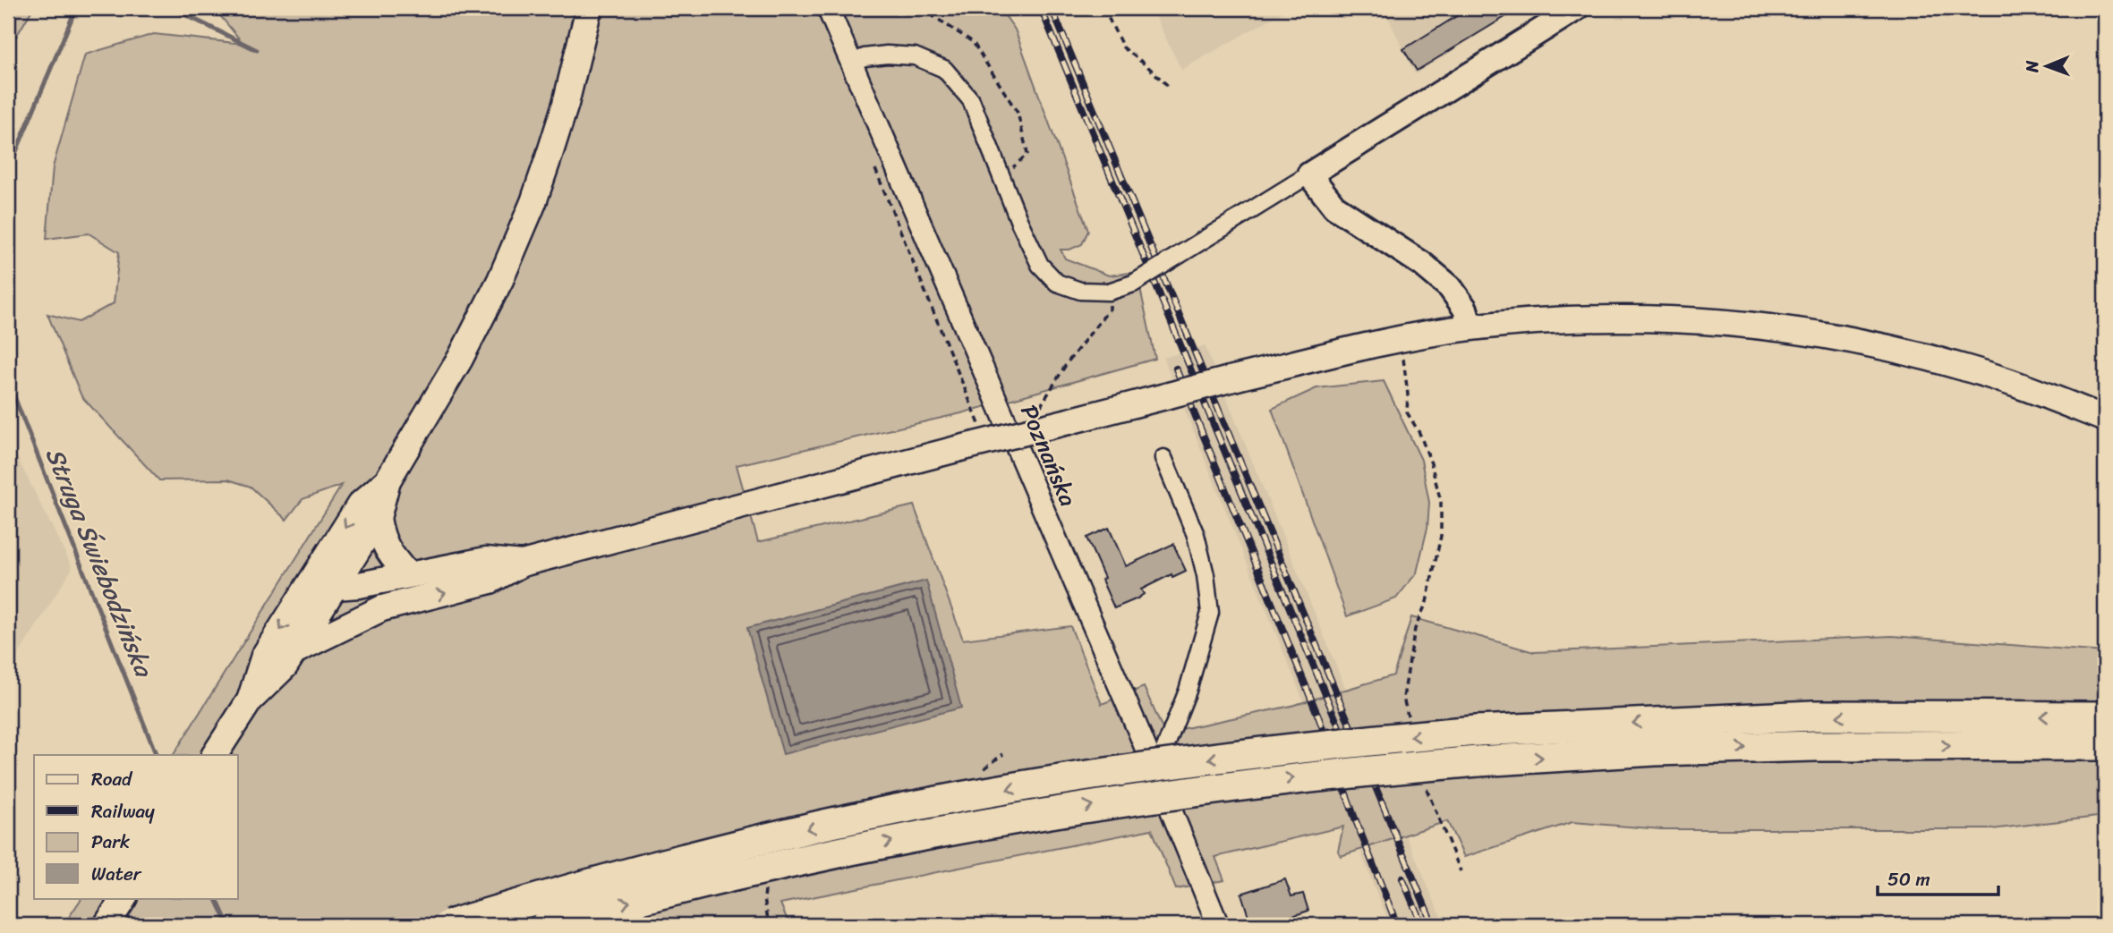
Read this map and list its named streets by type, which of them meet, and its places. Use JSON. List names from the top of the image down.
{
  "streets": {
    "street": ["Poznańska"]
  },
  "water": ["Struga Świebodzińska"],
  "legend": [
    "Road",
    "Railway",
    "Park",
    "Water"
  ],
  "scale_bar": "50 m",
  "north": "left"
}
